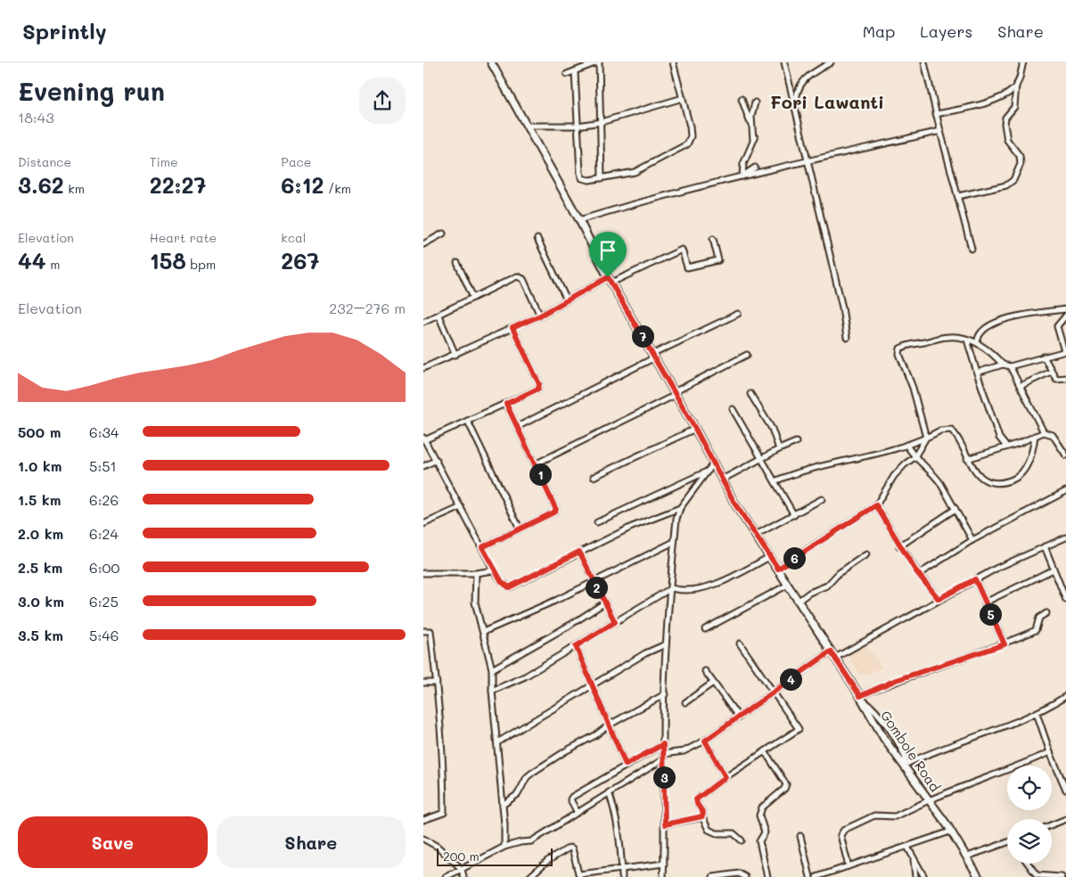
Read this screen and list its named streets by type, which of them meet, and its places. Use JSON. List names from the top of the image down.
{
  "streets": {
    "street": ["Gombole Road"]
  },
  "districts": ["Fori Lawanti"],
  "scale_bar": "200 m",
  "page": {
    "header": "Sprintly",
    "nav": ["Map", "Layers", "Share"],
    "heading": ["Evening run", "18:43"],
    "stats": [
      ["Distance", "3.62 km"],
      ["Time", "22:27"],
      ["Pace", "6:12 /km"],
      ["Elevation", "44 m"],
      ["Heart rate", "158 bpm"],
      ["kcal", "267"]
    ],
    "chart": ["Elevation", "232–276 m"],
    "pins": [
      "7",
      "1",
      "6",
      "2",
      "5",
      "4",
      "3"
    ],
    "list": [
      {
        "name": "500 m",
        "note": "6:34"
      },
      {
        "name": "1.0 km",
        "note": "5:51"
      },
      {
        "name": "1.5 km",
        "note": "6:26"
      },
      {
        "name": "2.0 km",
        "note": "6:24"
      },
      {
        "name": "2.5 km",
        "note": "6:00"
      },
      {
        "name": "3.0 km",
        "note": "6:25"
      },
      {
        "name": "3.5 km",
        "note": "5:46"
      }
    ],
    "buttons": ["Save", "Share"],
    "scale": "200 m"
  }
}
